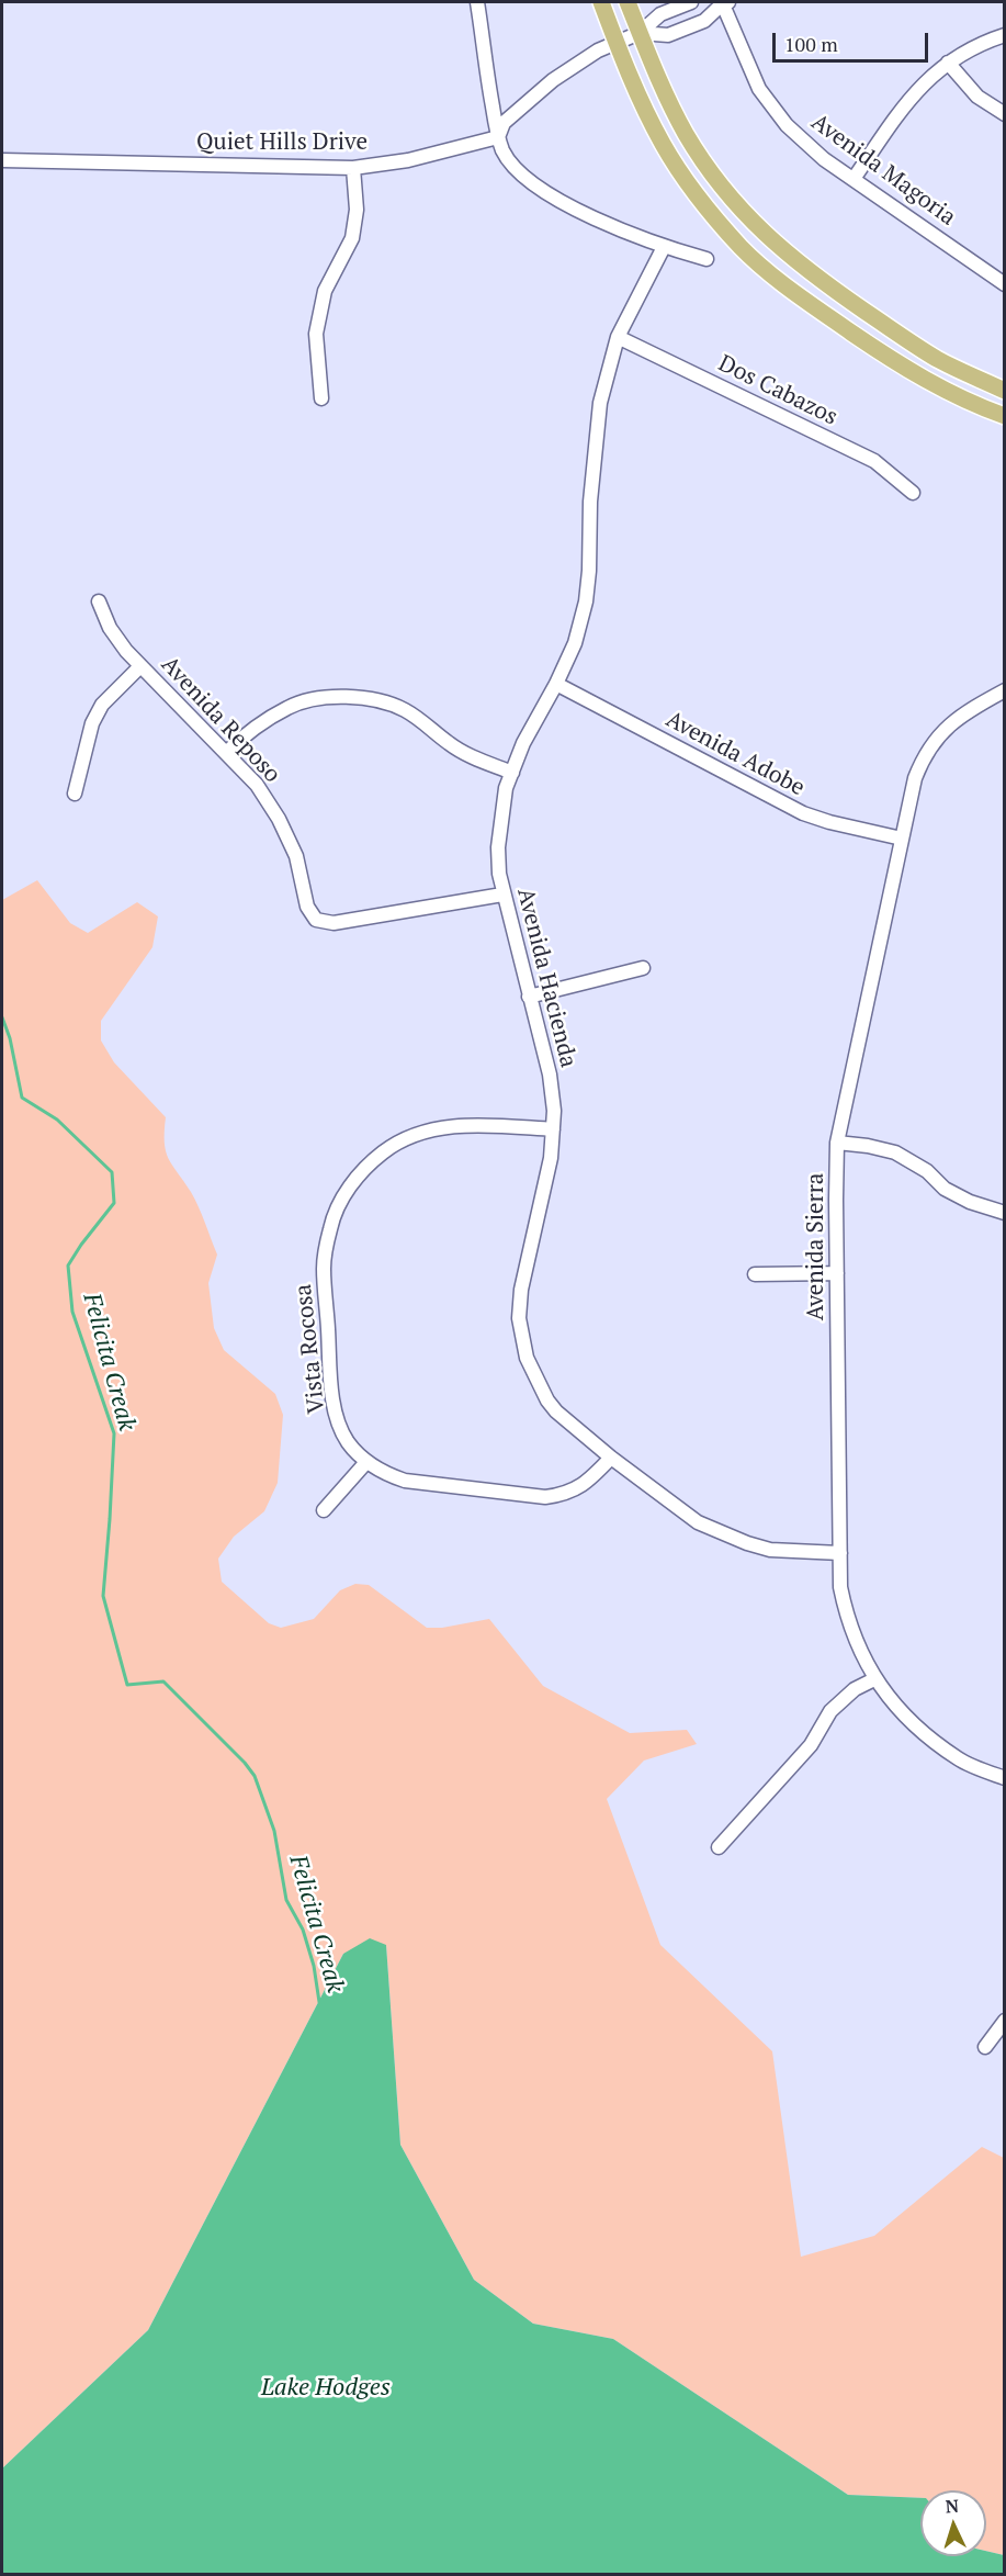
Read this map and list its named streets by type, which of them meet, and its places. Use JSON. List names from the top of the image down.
{
  "streets": {
    "street": [
      "Quiet Hills Drive",
      "Avenida Magoria",
      "Dos Cabazos",
      "Avenida Reposo",
      "Avenida Adobe",
      "Avenida Hacienda",
      "Avenida Sierra",
      "Vista Rocosa"
    ]
  },
  "crossings": [
    ["Dos Cabazos", "Avenida Hacienda"],
    ["Avenida Reposo", "Avenida Hacienda"],
    ["Avenida Adobe", "Avenida Hacienda"],
    ["Avenida Adobe", "Avenida Sierra"],
    ["Avenida Hacienda", "Avenida Sierra"],
    ["Avenida Hacienda", "Vista Rocosa"]
  ],
  "water": ["Felicita Creak", "Lake Hodges"],
  "scale_bar": "100 m",
  "north": "top"
}
